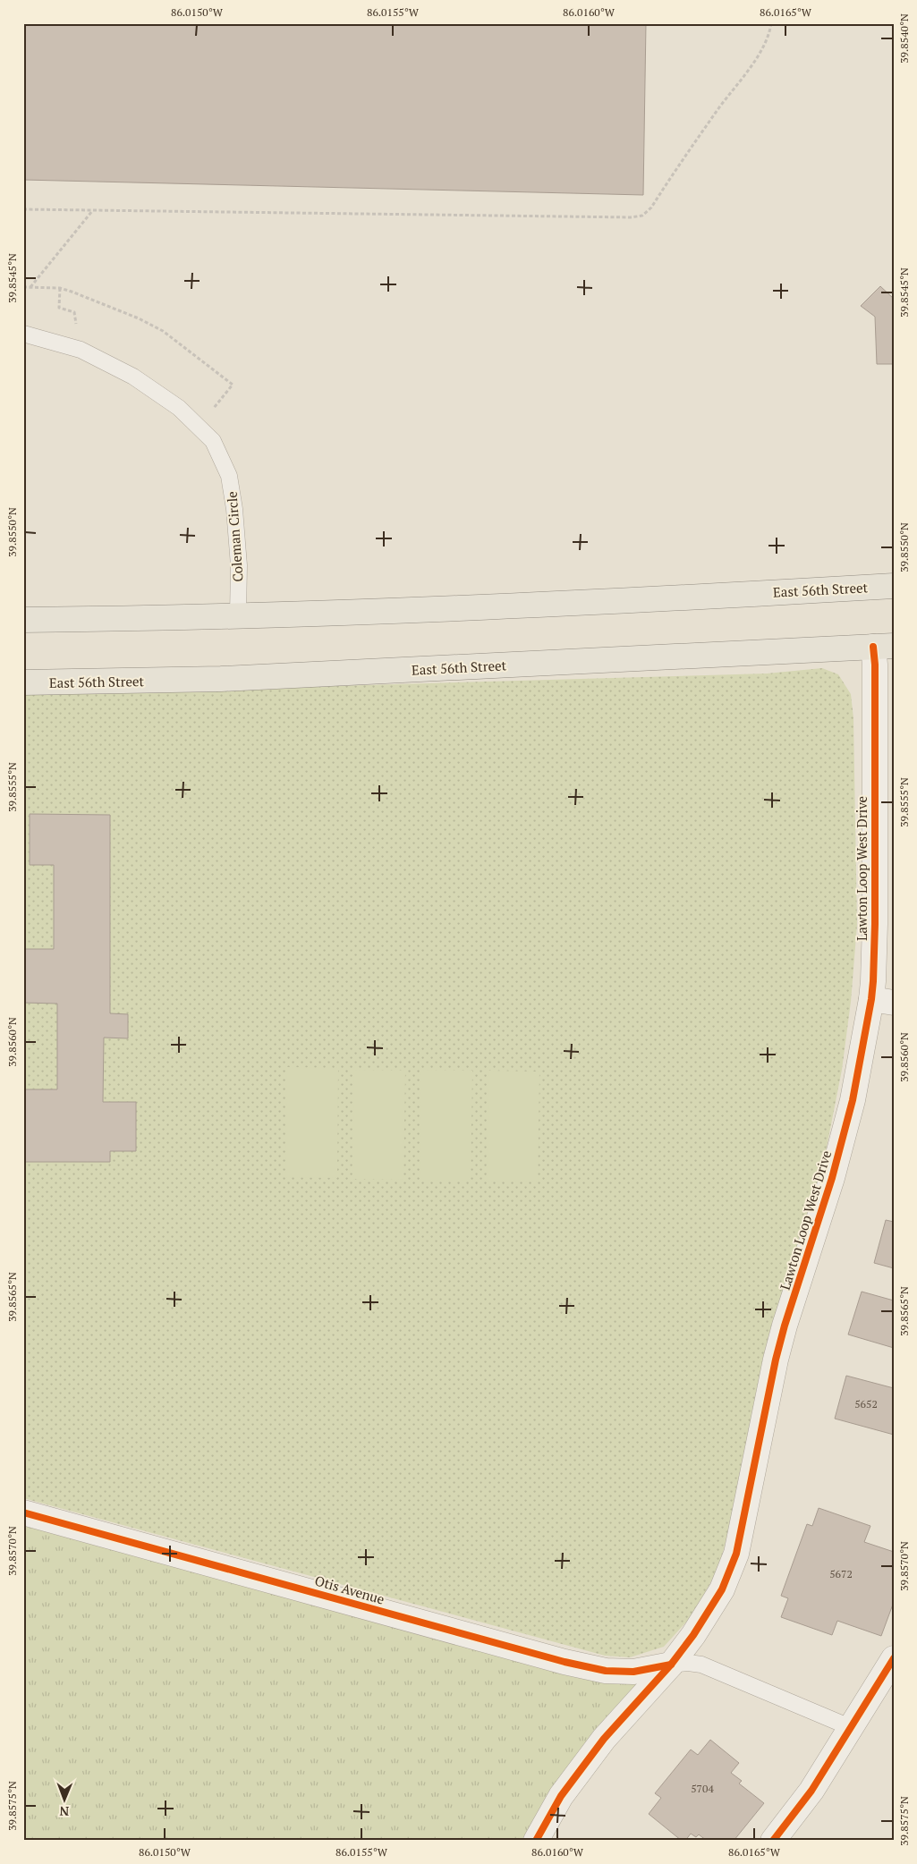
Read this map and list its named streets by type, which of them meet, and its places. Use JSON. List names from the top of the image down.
{
  "streets": {
    "main road": ["East 56th Street"],
    "street": ["Lawton Loop West Drive", "Otis Avenue"],
    "lane": ["Coleman Circle"]
  },
  "crossings": [
    ["Coleman Circle", "East 56th Street"],
    ["East 56th Street", "Lawton Loop West Drive"],
    ["Lawton Loop West Drive", "Otis Avenue"]
  ],
  "house_numbers": ["5652", "5672", "5704"],
  "north": "bottom",
  "coordinates": [
    "86.0150°W",
    "86.0155°W",
    "86.0160°W",
    "86.0165°W",
    "39.8540°N",
    "39.8545°N",
    "39.8550°N",
    "39.8555°N",
    "39.8560°N",
    "39.8565°N",
    "39.8570°N",
    "39.8575°N"
  ]
}
